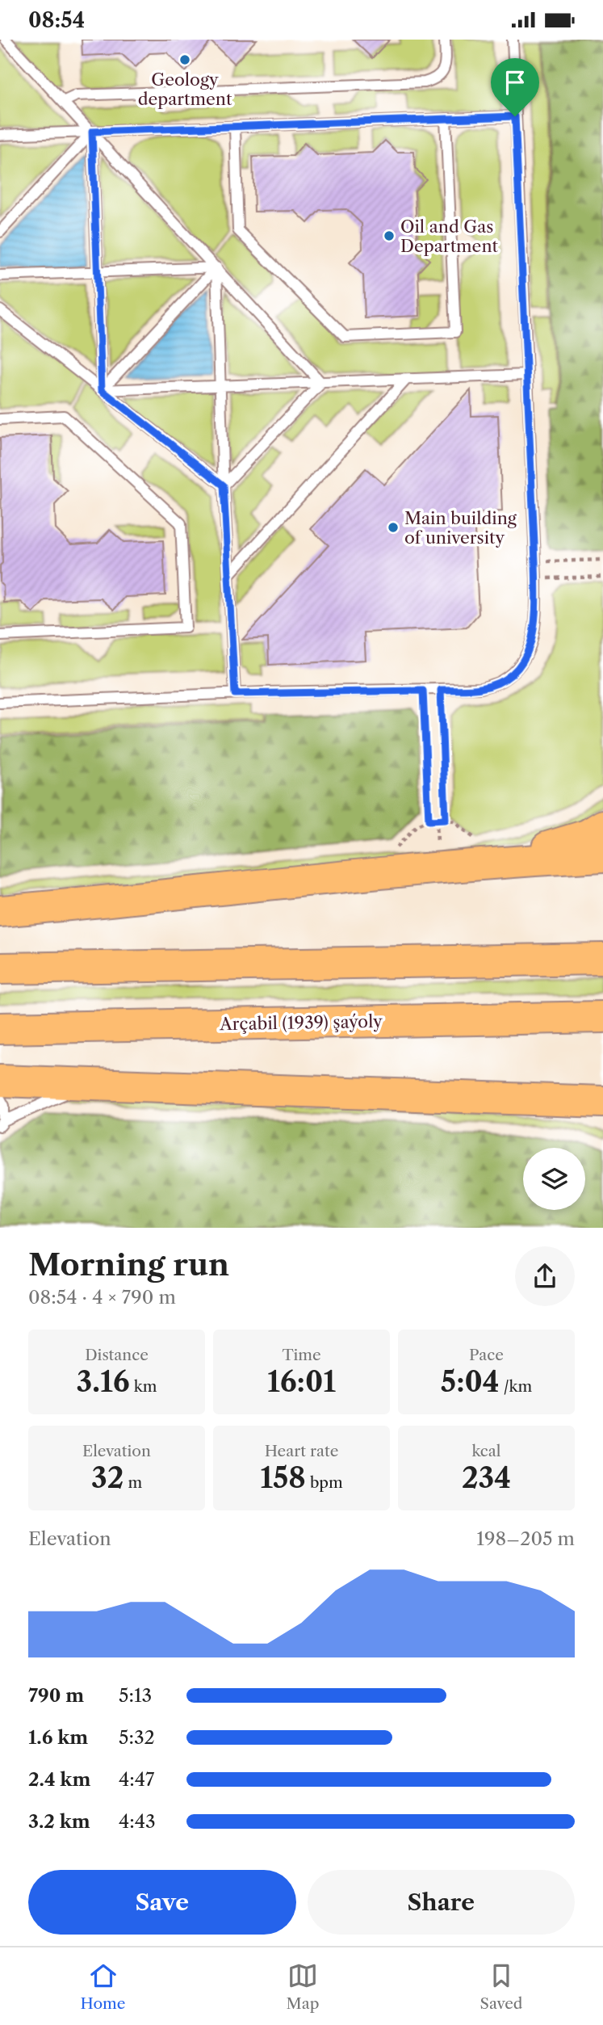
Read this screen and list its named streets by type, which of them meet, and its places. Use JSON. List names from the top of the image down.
{
  "streets": {
    "main road": ["Arçabil (1939) şaýoly"]
  },
  "places": ["Geology department", "Oil and Gas Department", "Main building of university"],
  "page": {
    "status": "08:54",
    "heading": ["Morning run", "08:54 · 4 × 790 m"],
    "stats": [
      ["Distance", "3.16 km"],
      ["Time", "16:01"],
      ["Pace", "5:04 /km"],
      ["Elevation", "32 m"],
      ["Heart rate", "158 bpm"],
      ["kcal", "234"]
    ],
    "chart": ["Elevation", "198–205 m"],
    "list": [
      {
        "name": "790 m",
        "note": "5:13"
      },
      {
        "name": "1.6 km",
        "note": "5:32"
      },
      {
        "name": "2.4 km",
        "note": "4:47"
      },
      {
        "name": "3.2 km",
        "note": "4:43"
      }
    ],
    "buttons": ["Save", "Share"],
    "tabs": ["Home", "Map", "Saved"]
  }
}
